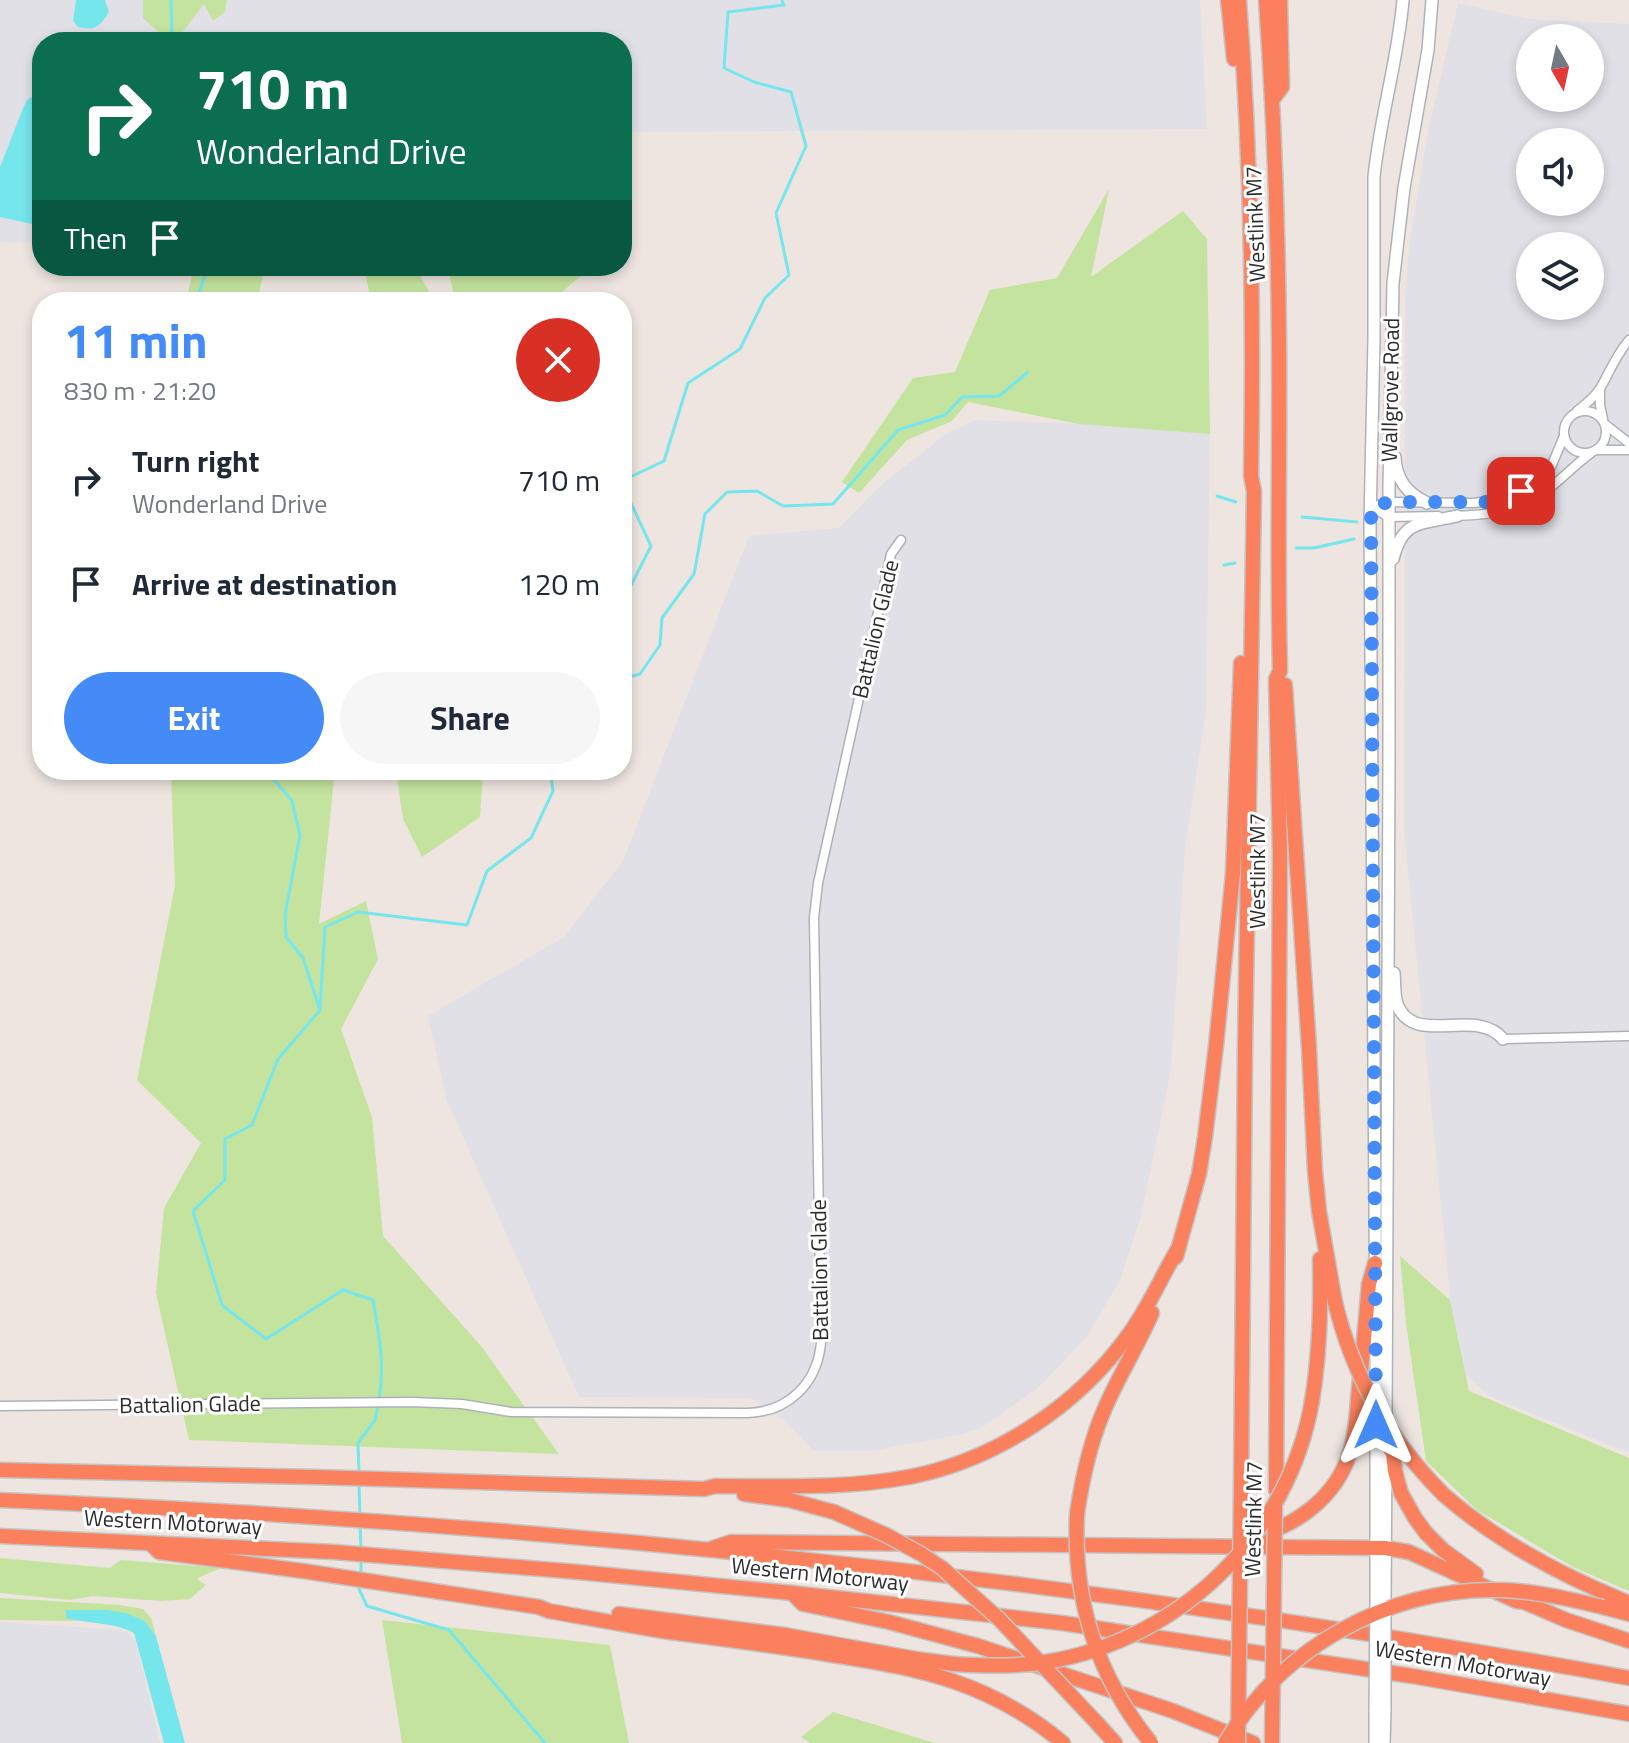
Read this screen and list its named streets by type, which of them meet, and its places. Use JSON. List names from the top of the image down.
{
  "streets": {
    "highway": ["Westlink M7", "Western Motorway"],
    "main road": ["Wallgrove Road"],
    "street": ["Battalion Glade"]
  },
  "north": "bottom",
  "page": {
    "turn": ["710 m", "Wonderland Drive"],
    "then": "Then",
    "heading": ["11 min", "830 m · 21:20"],
    "list": [
      {
        "name": "Turn right",
        "note": "Wonderland Drive",
        "value": "710 m"
      },
      {
        "name": "Arrive at destination",
        "value": "120 m"
      }
    ],
    "buttons": ["Exit", "Share"]
  }
}
